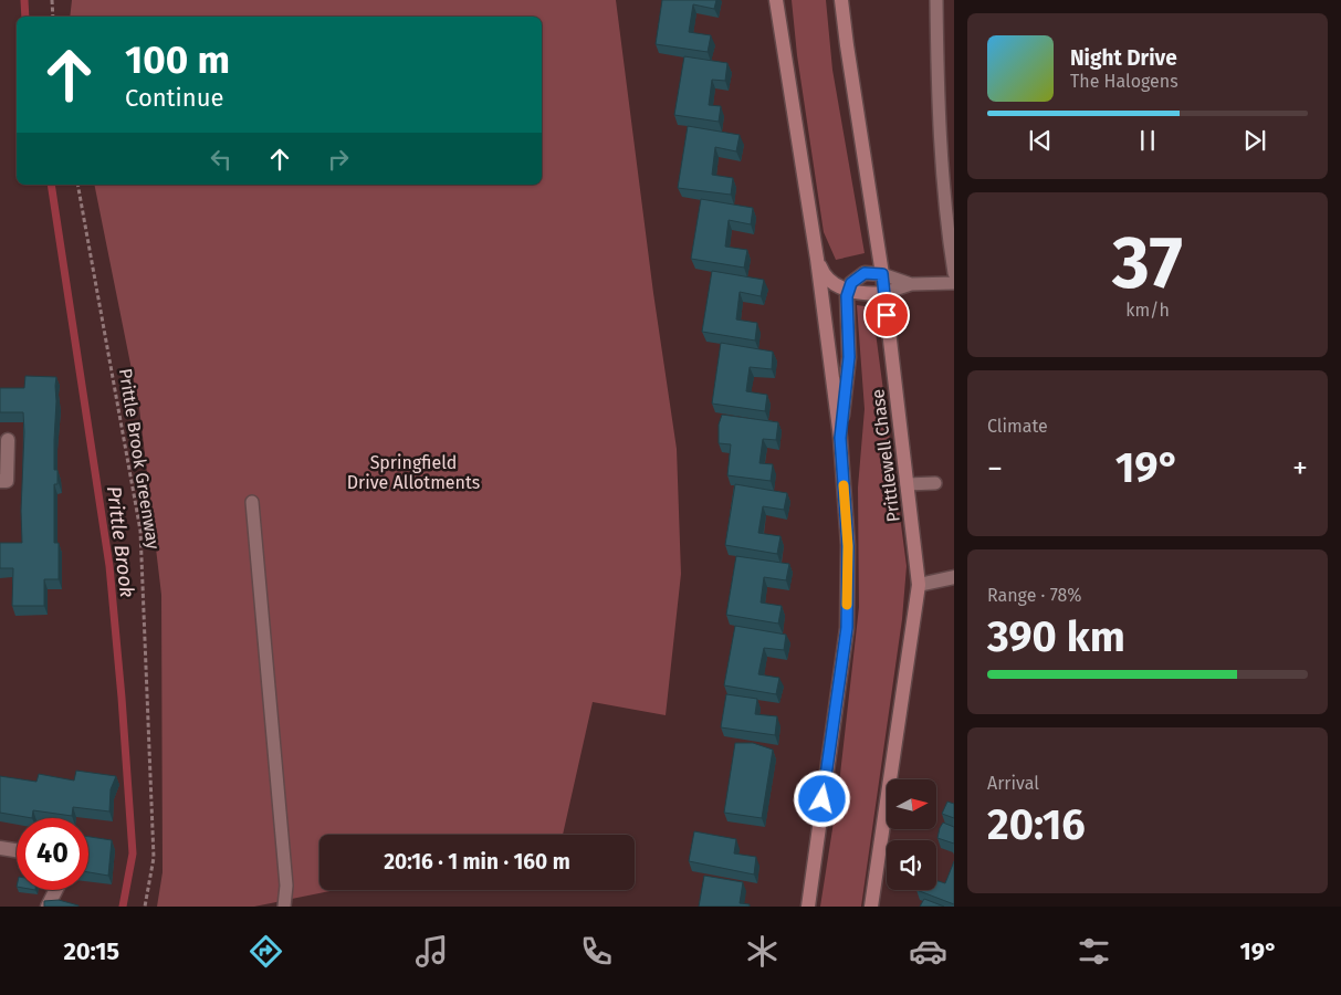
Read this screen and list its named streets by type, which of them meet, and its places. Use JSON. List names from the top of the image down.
{
  "streets": {
    "street": ["Prittlewell Chase"],
    "path": ["Prittle Brook Greenway"]
  },
  "water": ["Prittle Brook"],
  "parks": ["Springfield Drive Allotments"],
  "north": "right",
  "page": {
    "turn": ["100 m", "Continue"],
    "song": ["Night Drive", "The Halogens"],
    "tile": [
      ["37", "km/h"],
      "Climate",
      ["Range · 78%", "390 km"],
      ["Arrival", "20:16"]
    ],
    "heat": ["−", "19°", "+"],
    "limit": "40",
    "trip": "20:16 · 1 min · 160 m",
    "tabs": ["20:15", "19°"]
  }
}
